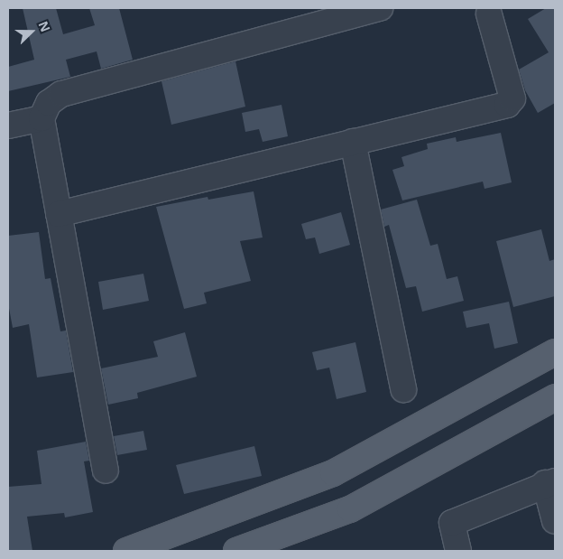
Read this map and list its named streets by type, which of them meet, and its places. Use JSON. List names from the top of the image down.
{
  "north": "right"
}
